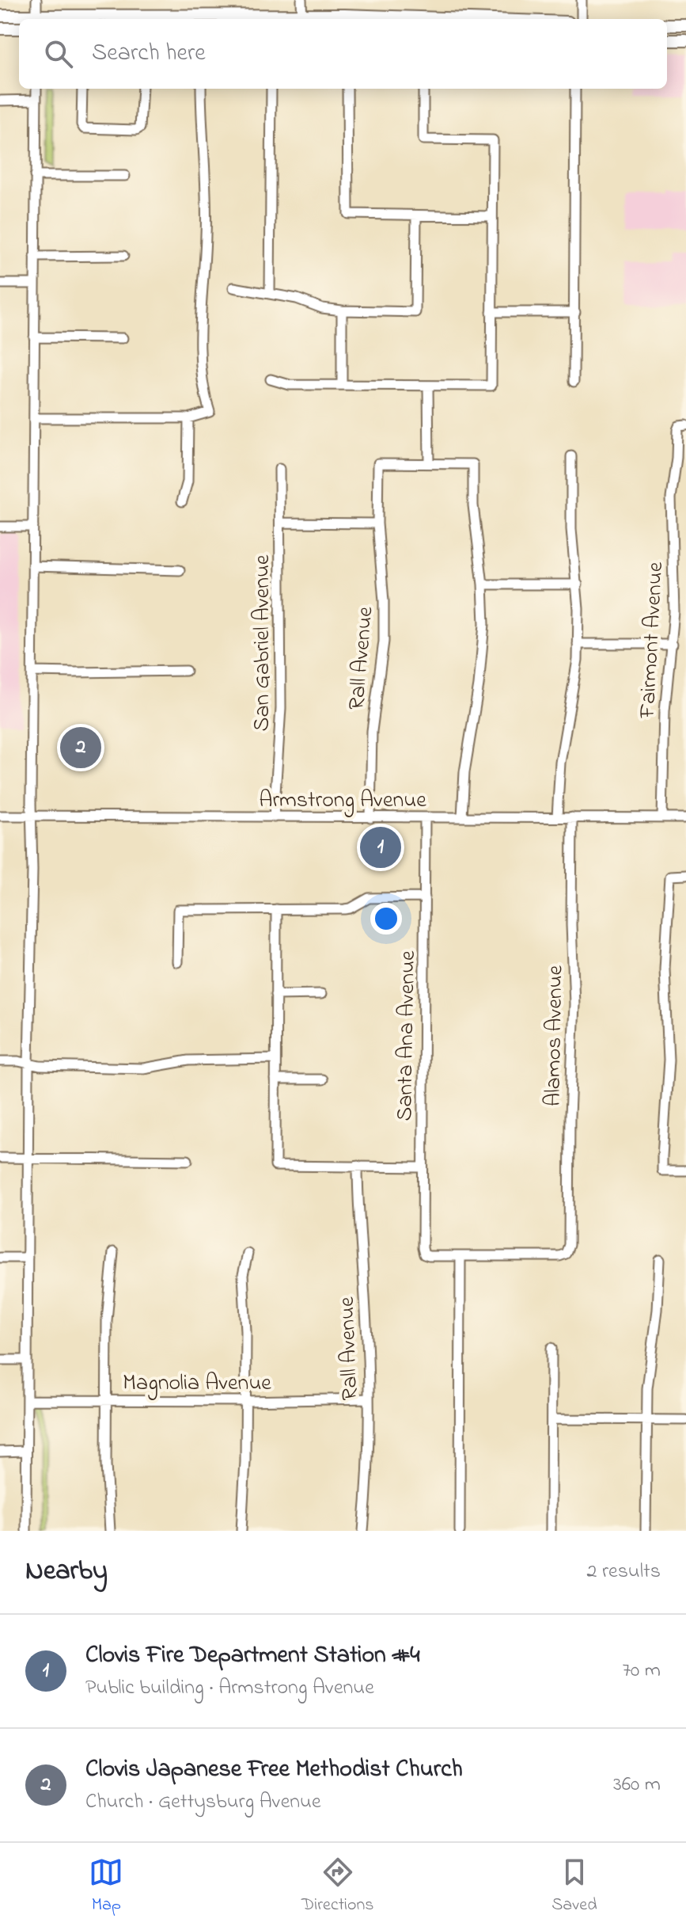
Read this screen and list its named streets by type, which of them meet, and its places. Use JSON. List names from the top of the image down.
{
  "streets": {
    "street": [
      "Fairmont Avenue",
      "San Gabriel Avenue",
      "Rall Avenue",
      "Armstrong Avenue",
      "Santa Ana Avenue",
      "Alamos Avenue",
      "Magnolia Avenue"
    ]
  },
  "crossings": [
    ["Fairmont Avenue", "Armstrong Avenue"],
    ["San Gabriel Avenue", "Armstrong Avenue"],
    ["Rall Avenue", "Armstrong Avenue"],
    ["Rall Avenue", "Magnolia Avenue"],
    ["Armstrong Avenue", "Santa Ana Avenue"],
    ["Armstrong Avenue", "Alamos Avenue"],
    ["Santa Ana Avenue", "Alamos Avenue"]
  ],
  "page": {
    "search": "Search here",
    "pins": ["2", "1"],
    "heading": ["Nearby", "2 results"],
    "list": [
      {
        "mark": "1",
        "name": "Clovis Fire Department Station #4",
        "note": "Public building · Armstrong Avenue",
        "value": "70 m"
      },
      {
        "mark": "2",
        "name": "Clovis Japanese Free Methodist Church",
        "note": "Church · Gettysburg Avenue",
        "value": "360 m"
      }
    ],
    "nav": ["Map", "Directions", "Saved"]
  }
}
